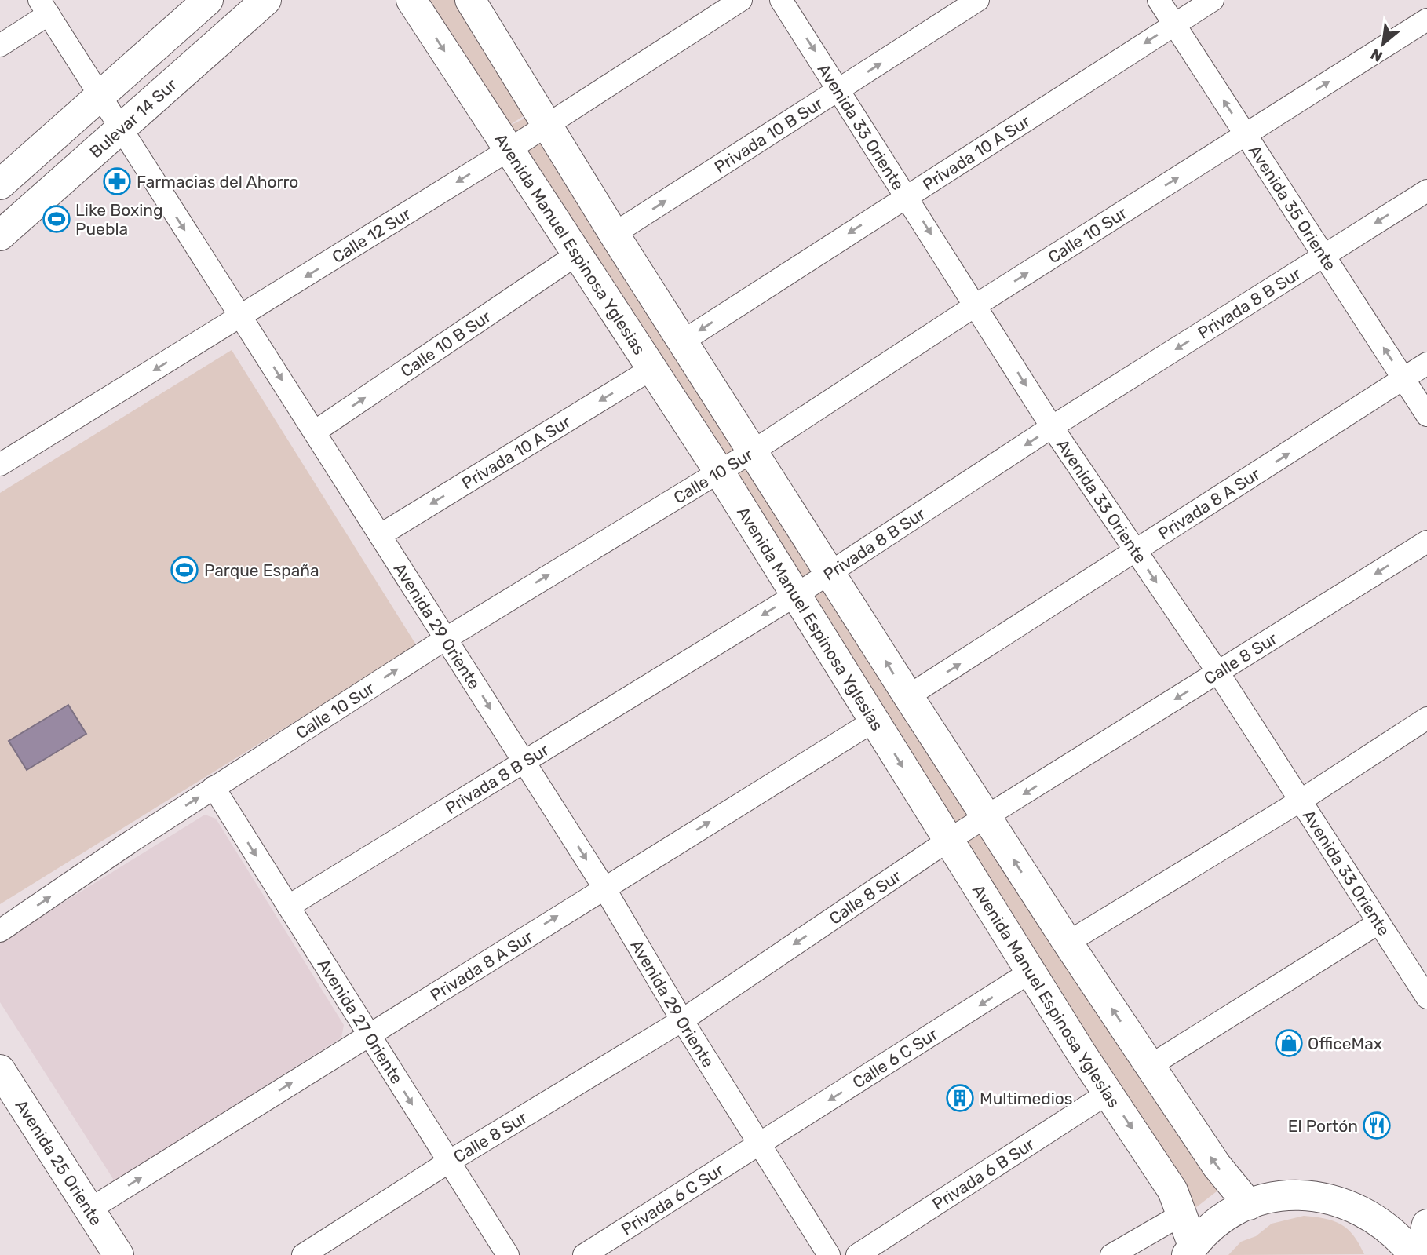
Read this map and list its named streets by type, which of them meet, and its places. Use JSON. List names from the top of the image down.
{
  "streets": {
    "main road": ["Bulevar 14 Sur", "Avenida Manuel Espinosa Yglesias", "Avenida 25 Oriente"],
    "street": [
      "Avenida 33 Oriente",
      "Privada 10 B Sur",
      "Privada 10 A Sur",
      "Avenida 35 Oriente",
      "Calle 12 Sur",
      "Calle 10 Sur",
      "Privada 8 B Sur",
      "Calle 10 B Sur",
      "Privada 8 A Sur",
      "Avenida 29 Oriente",
      "Calle 8 Sur",
      "Avenida 27 Oriente",
      "Calle 6 C Sur",
      "Privada 6 B Sur",
      "Privada 6 C Sur"
    ]
  },
  "crossings": [
    ["Bulevar 14 Sur", "Avenida 29 Oriente"],
    ["Avenida 33 Oriente", "Privada 10 B Sur"],
    ["Avenida 33 Oriente", "Privada 10 A Sur"],
    ["Avenida 33 Oriente", "Calle 10 Sur"],
    ["Avenida 33 Oriente", "Privada 8 B Sur"],
    ["Avenida 33 Oriente", "Privada 8 A Sur"],
    ["Avenida 33 Oriente", "Calle 8 Sur"],
    ["Privada 10 A Sur", "Avenida 35 Oriente"],
    ["Privada 10 A Sur", "Avenida Manuel Espinosa Yglesias"],
    ["Privada 10 A Sur", "Avenida 29 Oriente"],
    ["Avenida 35 Oriente", "Calle 10 Sur"],
    ["Avenida 35 Oriente", "Privada 8 B Sur"],
    ["Avenida 35 Oriente", "Privada 8 A Sur"],
    ["Calle 12 Sur", "Avenida Manuel Espinosa Yglesias"],
    ["Calle 12 Sur", "Avenida 29 Oriente"],
    ["Calle 10 Sur", "Avenida Manuel Espinosa Yglesias"],
    ["Calle 10 Sur", "Avenida 29 Oriente"],
    ["Calle 10 Sur", "Avenida 27 Oriente"],
    ["Avenida Manuel Espinosa Yglesias", "Privada 8 B Sur"],
    ["Avenida Manuel Espinosa Yglesias", "Calle 10 B Sur"],
    ["Avenida Manuel Espinosa Yglesias", "Privada 8 A Sur"],
    ["Avenida Manuel Espinosa Yglesias", "Calle 8 Sur"],
    ["Avenida Manuel Espinosa Yglesias", "Calle 6 C Sur"],
    ["Avenida Manuel Espinosa Yglesias", "Privada 6 B Sur"],
    ["Privada 8 B Sur", "Avenida 29 Oriente"],
    ["Privada 8 B Sur", "Avenida 27 Oriente"],
    ["Calle 10 B Sur", "Avenida 29 Oriente"],
    ["Privada 8 A Sur", "Avenida 29 Oriente"],
    ["Privada 8 A Sur", "Avenida 27 Oriente"],
    ["Privada 8 A Sur", "Avenida 25 Oriente"],
    ["Avenida 29 Oriente", "Calle 8 Sur"],
    ["Avenida 29 Oriente", "Calle 6 C Sur"],
    ["Avenida 29 Oriente", "Privada 6 C Sur"],
    ["Calle 8 Sur", "Avenida 27 Oriente"],
    ["Calle 6 C Sur", "Privada 6 C Sur"]
  ],
  "one_way": [
    "Avenida 33 Oriente",
    "Privada 10 B Sur",
    "Privada 10 A Sur",
    "Avenida 35 Oriente",
    "Calle 12 Sur",
    "Calle 10 Sur",
    "Privada 8 B Sur",
    "Calle 10 B Sur",
    "Privada 8 A Sur",
    "Avenida 29 Oriente",
    "Avenida 27 Oriente",
    "Calle 6 C Sur"
  ],
  "places": {
    "pharmacy": ["Farmacias del Ahorro"],
    "sports": ["Like Boxing Puebla", "Parque España"],
    "shop": ["OfficeMax"],
    "building": ["Multimedios"],
    "restaurant": ["El Portón"]
  },
  "north": "bottom left"
}
